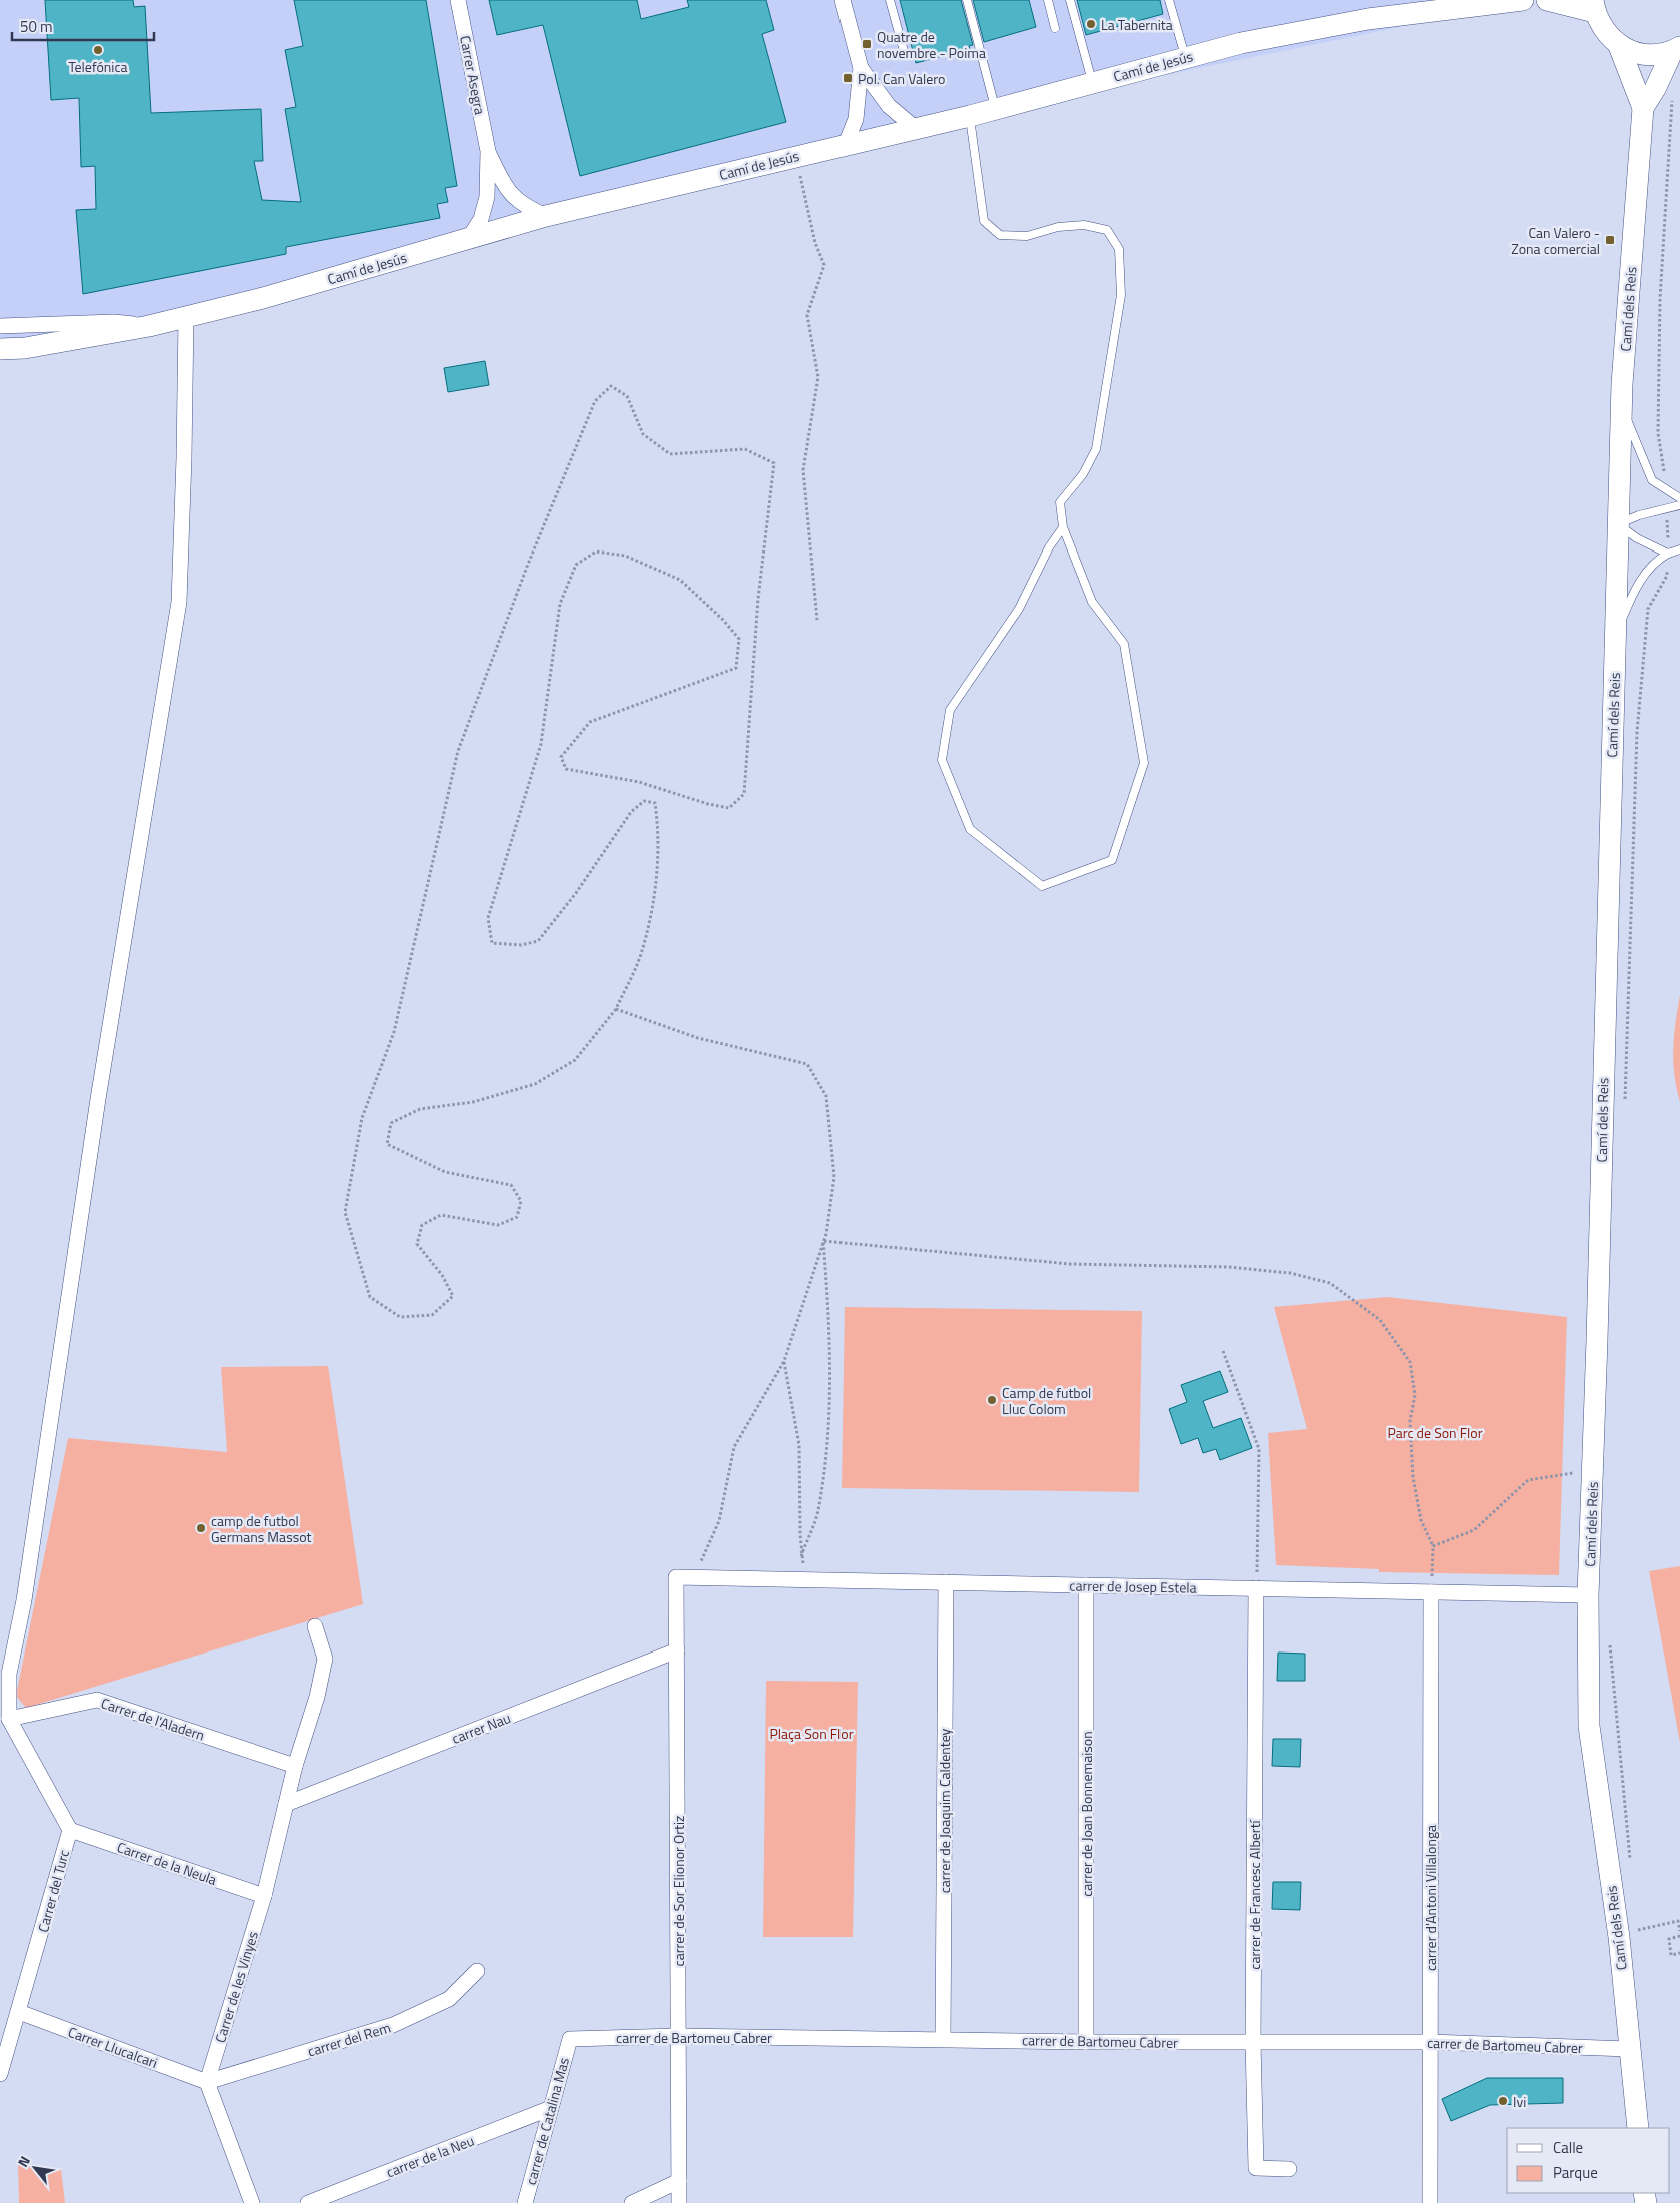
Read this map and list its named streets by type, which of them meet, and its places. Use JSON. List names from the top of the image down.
{
  "streets": {
    "street": [
      "Camí de Jesús",
      "Carrer Asegra",
      "Camí dels Reis",
      "carrer de Josep Estela",
      "Carrer de l'Aladern",
      "carrer Nau",
      "carrer de Joaquim Caldentey",
      "carrer de Joan Bonnemaison",
      "Carrer de la Neula",
      "Carrer del Turc",
      "carrer de Sor Elionor Ortiz",
      "carrer de Francesc Albertí",
      "carrer d'Antoni Villalonga",
      "Carrer de les Vinyes",
      "carrer de Bartomeu Cabrer",
      "carrer del Rem",
      "Carrer Llucalcari",
      "carrer de Catalina Mas",
      "carrer de la Neu"
    ]
  },
  "crossings": [
    ["Camí dels Reis", "carrer de Josep Estela"],
    ["Camí dels Reis", "carrer de Bartomeu Cabrer"],
    ["carrer de Josep Estela", "carrer de Joaquim Caldentey"],
    ["carrer de Josep Estela", "carrer de Joan Bonnemaison"],
    ["carrer de Josep Estela", "carrer de Sor Elionor Ortiz"],
    ["carrer de Josep Estela", "carrer de Francesc Albertí"],
    ["carrer de Josep Estela", "carrer d'Antoni Villalonga"],
    ["Carrer de l'Aladern", "Carrer de les Vinyes"],
    ["carrer Nau", "carrer de Sor Elionor Ortiz"],
    ["carrer Nau", "Carrer de les Vinyes"],
    ["carrer de Joaquim Caldentey", "carrer de Bartomeu Cabrer"],
    ["carrer de Joan Bonnemaison", "carrer de Bartomeu Cabrer"],
    ["Carrer de la Neula", "Carrer del Turc"],
    ["Carrer de la Neula", "Carrer de les Vinyes"],
    ["Carrer del Turc", "Carrer Llucalcari"],
    ["carrer de Sor Elionor Ortiz", "carrer de Bartomeu Cabrer"],
    ["carrer de Francesc Albertí", "carrer de Bartomeu Cabrer"],
    ["carrer d'Antoni Villalonga", "carrer de Bartomeu Cabrer"],
    ["Carrer de les Vinyes", "carrer del Rem"],
    ["Carrer de les Vinyes", "Carrer Llucalcari"],
    ["carrer de Bartomeu Cabrer", "carrer de Catalina Mas"],
    ["carrer del Rem", "Carrer Llucalcari"],
    ["carrer de Catalina Mas", "carrer de la Neu"]
  ],
  "parks": ["Parc de Son Flor", "Plaça Son Flor"],
  "places": {
    "other": [
      "La Tabernita",
      "Telefónica",
      "Camp de futbol Lluc Colom",
      "camp de futbol Germans Massot",
      "Ivi"
    ],
    "transit": ["Quatre de novembre - Poima", "Pol. Can Valero", "Can Valero - Zona comercial"]
  },
  "legend": ["Calle", "Parque"],
  "scale_bar": "50 m",
  "north": "top left"
}
